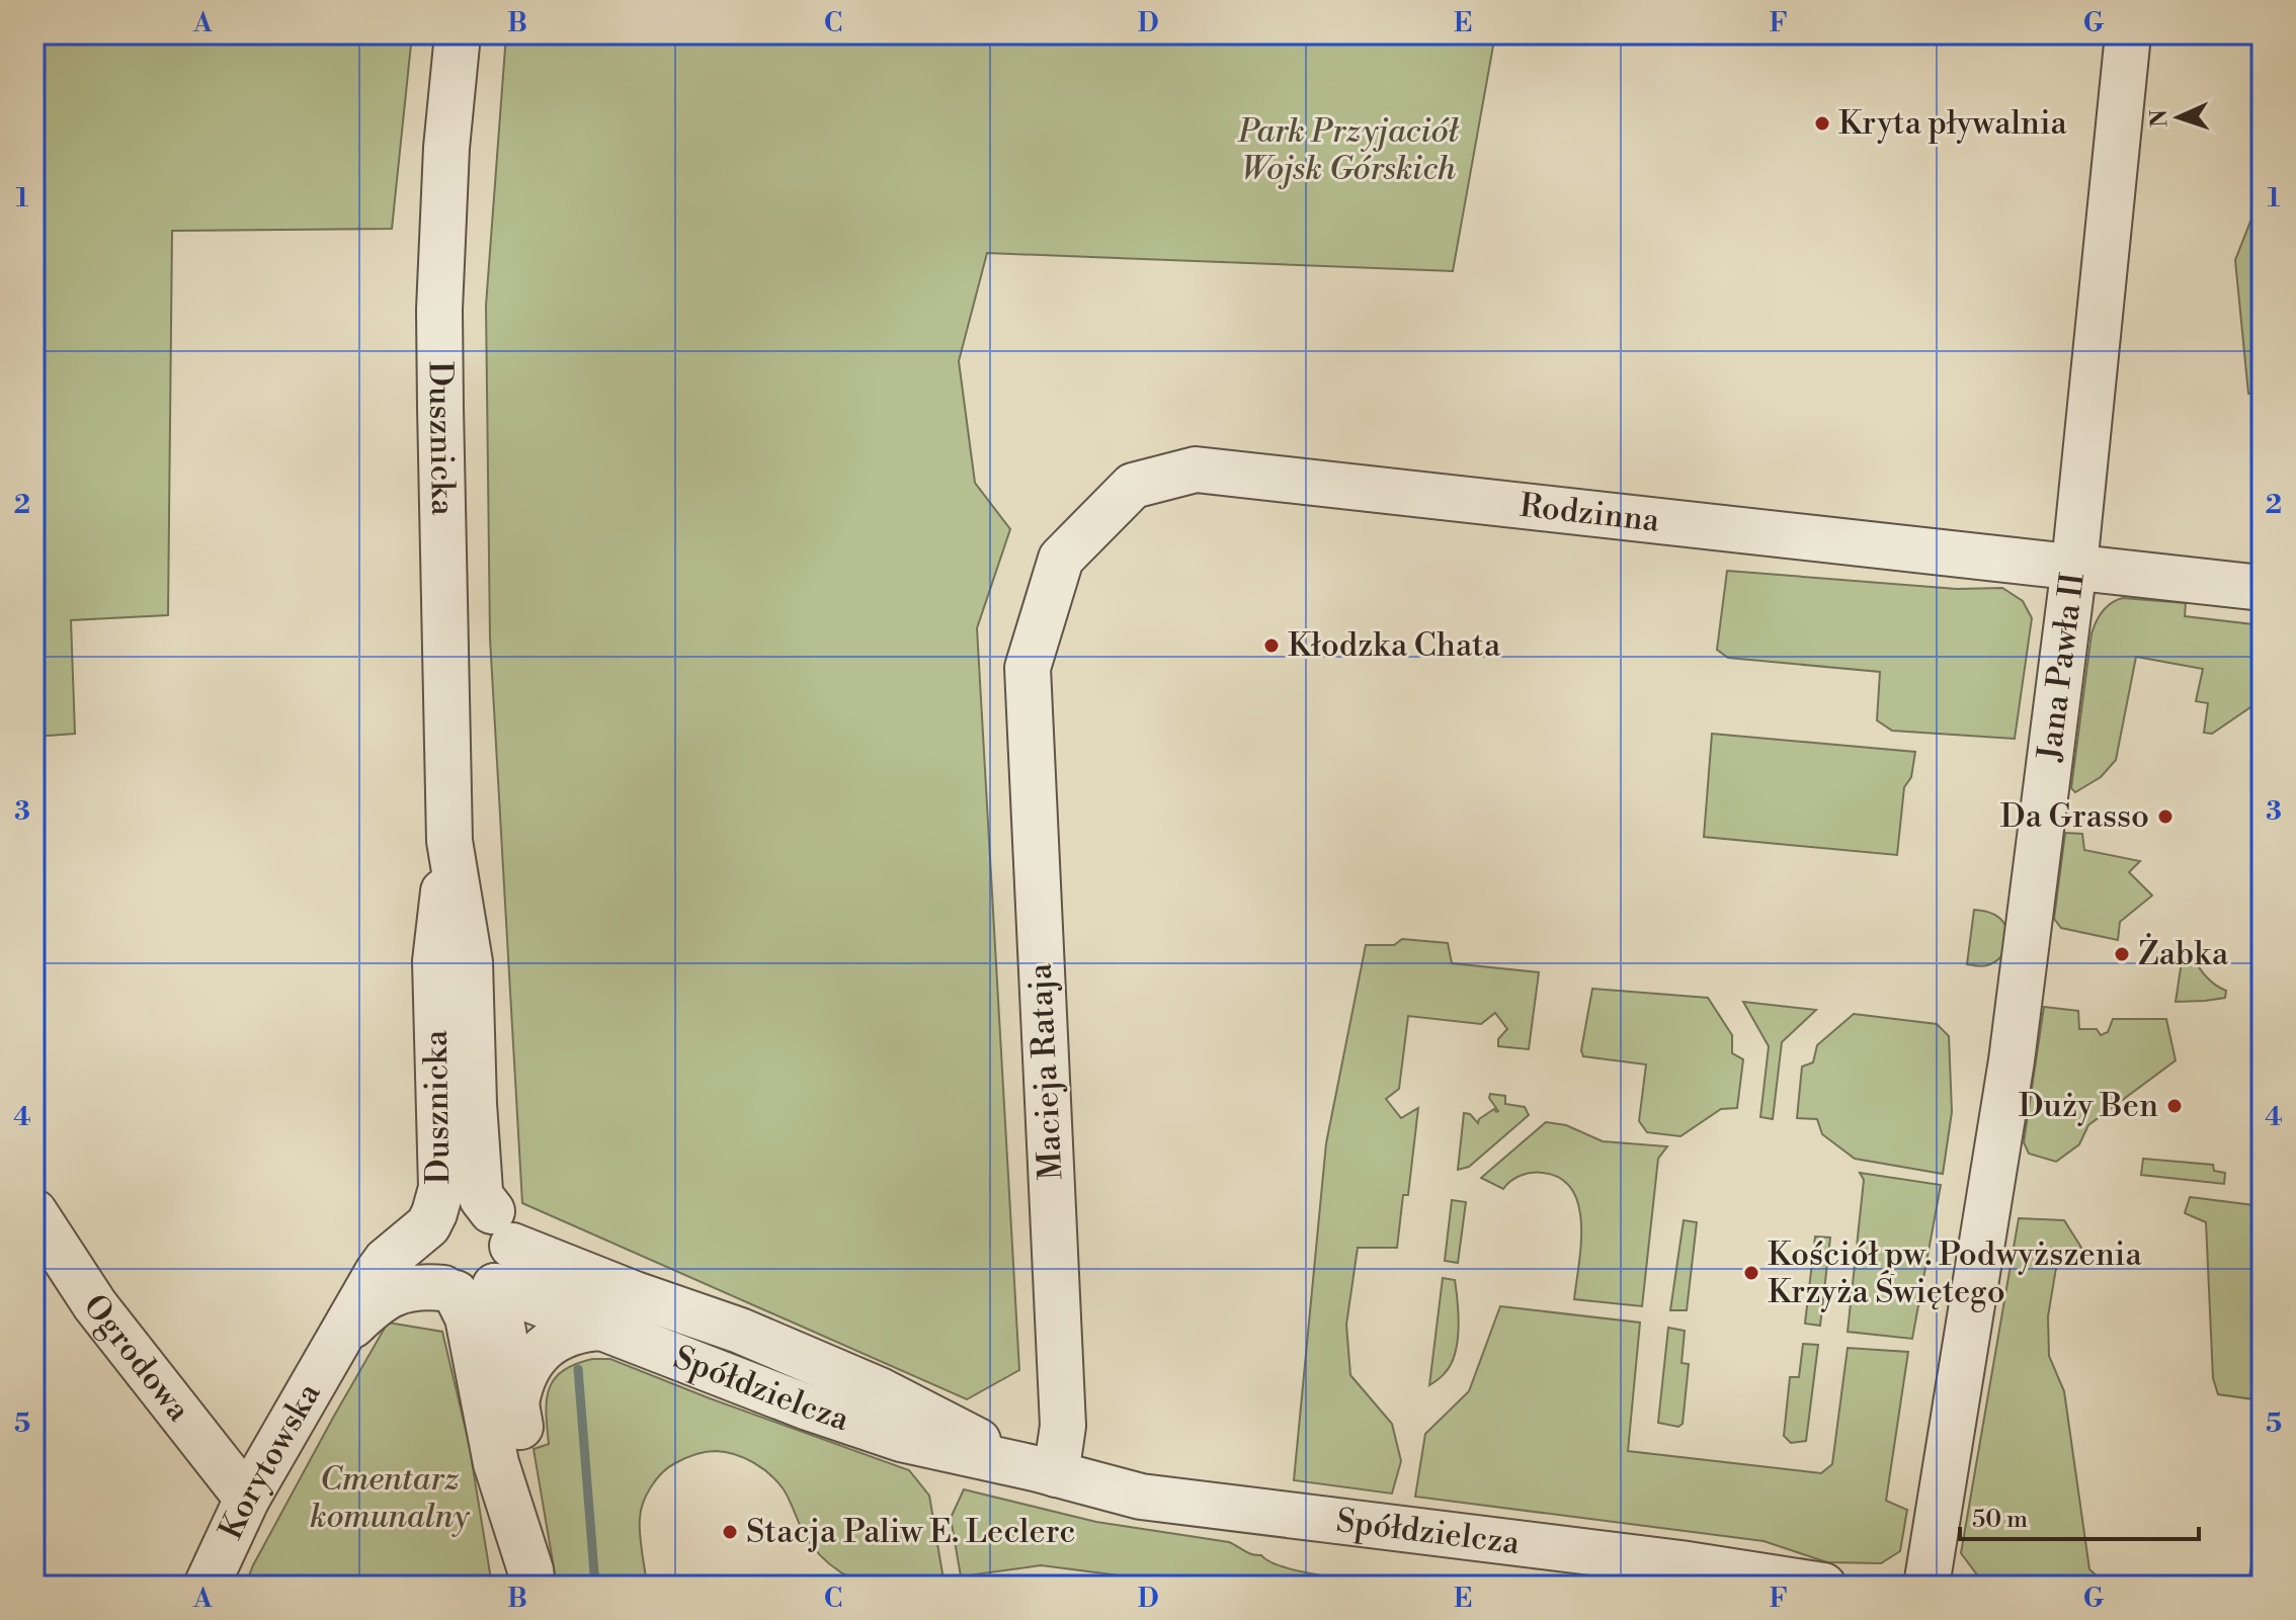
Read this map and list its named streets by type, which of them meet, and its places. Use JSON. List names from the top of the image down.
{
  "streets": {
    "street": [
      "Dusznicka",
      "Rodzinna",
      "Jana Pawła II",
      "Macieja Rataja",
      "Ogrodowa",
      "Spółdzielcza",
      "Korytowska"
    ]
  },
  "crossings": [
    ["Dusznicka", "Spółdzielcza"],
    ["Dusznicka", "Korytowska"],
    ["Rodzinna", "Jana Pawła II"],
    ["Rodzinna", "Macieja Rataja"],
    ["Macieja Rataja", "Spółdzielcza"],
    ["Ogrodowa", "Korytowska"],
    ["Spółdzielcza", "Korytowska"]
  ],
  "parks": ["Park Przyjaciół Wojsk Górskich", "Cmentarz komunalny"],
  "places": [
    "Kryta pływalnia",
    "Kłodzka Chata",
    "Da Grasso",
    "Żabka",
    "Duży Ben",
    "Kościół pw. Podwyższenia Krzyża Świętego",
    "Stacja Paliw E. Leclerc"
  ],
  "scale_bar": "50 m",
  "north": "left",
  "grid": {
    "columns": [
      "A",
      "B",
      "C",
      "D",
      "E",
      "F",
      "G"
    ],
    "rows": [
      "1",
      "2",
      "3",
      "4",
      "5"
    ]
  }
}
